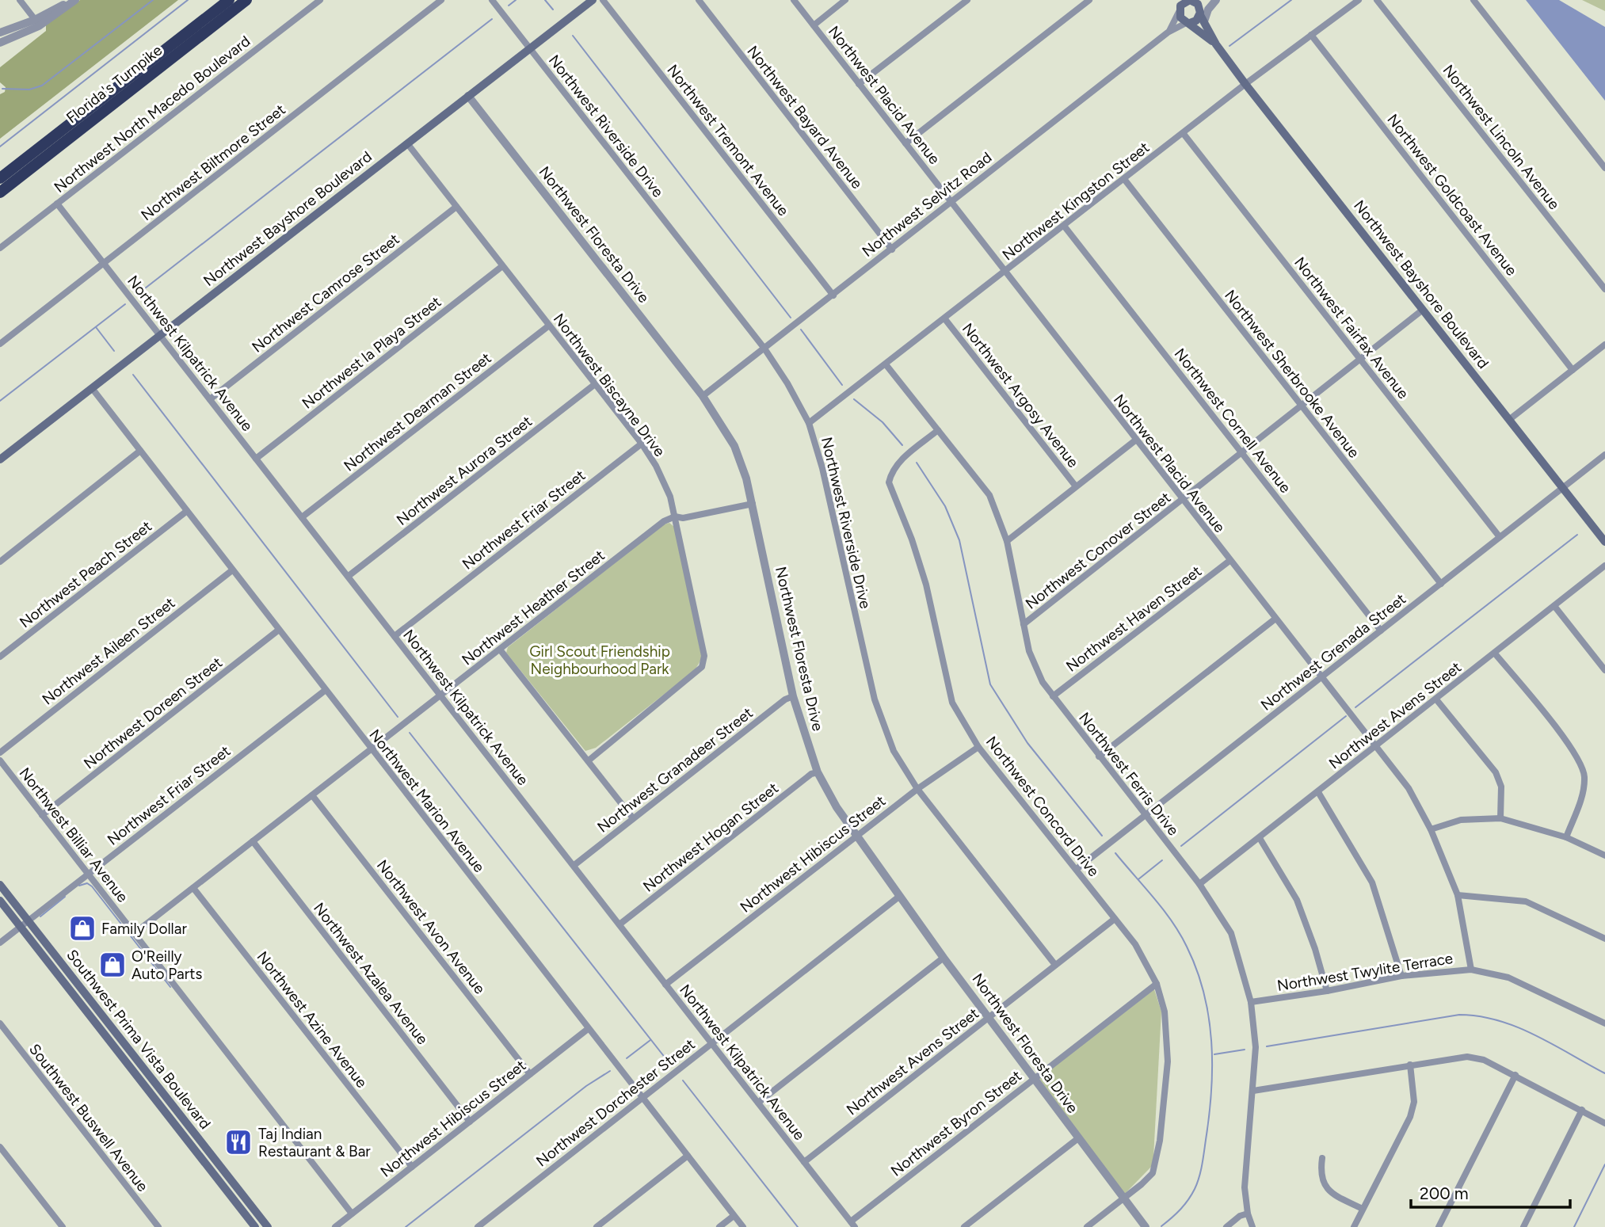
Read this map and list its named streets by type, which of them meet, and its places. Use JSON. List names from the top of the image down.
{
  "streets": {
    "highway": ["Florida's Turnpike"],
    "main road": ["Northwest Bayshore Boulevard", "Southwest Prima Vista Boulevard"],
    "street": [
      "Northwest Placid Avenue",
      "Northwest North Macedo Boulevard",
      "Northwest Bayard Avenue",
      "Northwest Riverside Drive",
      "Northwest Lincoln Avenue",
      "Northwest Tremont Avenue",
      "Northwest Biltmore Street",
      "Northwest Goldcoast Avenue",
      "Northwest Kingston Street",
      "Northwest Selvitz Road",
      "Northwest Floresta Drive",
      "Northwest Camrose Street",
      "Northwest Fairfax Avenue",
      "Northwest la Playa Street",
      "Northwest Kilpatrick Avenue",
      "Northwest Sherbrooke Avenue",
      "Northwest Biscayne Drive",
      "Northwest Argosy Avenue",
      "Northwest Dearman Street",
      "Northwest Cornell Avenue",
      "Northwest Aurora Street",
      "Northwest Friar Street",
      "Northwest Conover Street",
      "Northwest Peach Street",
      "Northwest Heather Street",
      "Northwest Haven Street",
      "Northwest Aileen Street",
      "Northwest Grenada Street",
      "Northwest Doreen Street",
      "Northwest Avens Street",
      "Northwest Granadeer Street",
      "Northwest Ferris Drive",
      "Northwest Marion Avenue",
      "Northwest Concord Drive",
      "Northwest Billiar Avenue",
      "Northwest Hogan Street",
      "Northwest Hibiscus Street",
      "Northwest Avon Avenue",
      "Northwest Twylite Terrace",
      "Northwest Azalea Avenue",
      "Northwest Azine Avenue",
      "Northwest Dorchester Street",
      "Southwest Buswell Avenue",
      "Northwest Byron Street"
    ]
  },
  "crossings": [
    ["Northwest Placid Avenue", "Northwest Kingston Street"],
    ["Northwest Placid Avenue", "Northwest Selvitz Road"],
    ["Northwest Placid Avenue", "Northwest Conover Street"],
    ["Northwest Placid Avenue", "Northwest Haven Street"],
    ["Northwest Placid Avenue", "Northwest Grenada Street"],
    ["Northwest Placid Avenue", "Northwest Avens Street"],
    ["Northwest Placid Avenue", "Northwest Twylite Terrace"],
    ["Northwest North Macedo Boulevard", "Northwest Kilpatrick Avenue"],
    ["Northwest Bayard Avenue", "Northwest Selvitz Road"],
    ["Northwest Riverside Drive", "Northwest Kingston Street"],
    ["Northwest Riverside Drive", "Northwest Selvitz Road"],
    ["Northwest Riverside Drive", "Northwest Bayshore Boulevard"],
    ["Northwest Riverside Drive", "Northwest Avens Street"],
    ["Northwest Riverside Drive", "Northwest Hibiscus Street"],
    ["Northwest Tremont Avenue", "Northwest Selvitz Road"],
    ["Northwest Biltmore Street", "Northwest Kilpatrick Avenue"],
    ["Northwest Goldcoast Avenue", "Northwest Kingston Street"],
    ["Northwest Kingston Street", "Northwest Bayshore Boulevard"],
    ["Northwest Kingston Street", "Northwest Fairfax Avenue"],
    ["Northwest Kingston Street", "Northwest Sherbrooke Avenue"],
    ["Northwest Kingston Street", "Northwest Argosy Avenue"],
    ["Northwest Kingston Street", "Northwest Cornell Avenue"],
    ["Northwest Kingston Street", "Northwest Ferris Drive"],
    ["Northwest Selvitz Road", "Northwest Bayshore Boulevard"],
    ["Northwest Selvitz Road", "Northwest Floresta Drive"],
    ["Northwest Bayshore Boulevard", "Northwest Floresta Drive"],
    ["Northwest Bayshore Boulevard", "Northwest Kilpatrick Avenue"],
    ["Northwest Bayshore Boulevard", "Northwest Biscayne Drive"],
    ["Northwest Bayshore Boulevard", "Northwest Conover Street"],
    ["Northwest Bayshore Boulevard", "Northwest Grenada Street"],
    ["Northwest Bayshore Boulevard", "Northwest Marion Avenue"],
    ["Northwest Floresta Drive", "Northwest Heather Street"],
    ["Northwest Floresta Drive", "Northwest Avens Street"],
    ["Northwest Floresta Drive", "Northwest Granadeer Street"],
    ["Northwest Floresta Drive", "Northwest Concord Drive"],
    ["Northwest Floresta Drive", "Northwest Hogan Street"],
    ["Northwest Floresta Drive", "Northwest Hibiscus Street"],
    ["Northwest Floresta Drive", "Northwest Dorchester Street"],
    ["Northwest Floresta Drive", "Northwest Byron Street"],
    ["Northwest Camrose Street", "Northwest Kilpatrick Avenue"],
    ["Northwest Camrose Street", "Northwest Biscayne Drive"],
    ["Northwest Fairfax Avenue", "Northwest Conover Street"],
    ["Northwest Fairfax Avenue", "Northwest Grenada Street"],
    ["Northwest la Playa Street", "Northwest Kilpatrick Avenue"],
    ["Northwest la Playa Street", "Northwest Biscayne Drive"],
    ["Northwest Kilpatrick Avenue", "Northwest Dearman Street"],
    ["Northwest Kilpatrick Avenue", "Northwest Aurora Street"],
    ["Northwest Kilpatrick Avenue", "Northwest Friar Street"],
    ["Northwest Kilpatrick Avenue", "Northwest Heather Street"],
    ["Northwest Kilpatrick Avenue", "Northwest Avens Street"],
    ["Northwest Kilpatrick Avenue", "Northwest Granadeer Street"],
    ["Northwest Kilpatrick Avenue", "Northwest Hogan Street"],
    ["Northwest Kilpatrick Avenue", "Northwest Hibiscus Street"],
    ["Northwest Kilpatrick Avenue", "Northwest Dorchester Street"],
    ["Northwest Kilpatrick Avenue", "Northwest Byron Street"],
    ["Northwest Sherbrooke Avenue", "Northwest Conover Street"],
    ["Northwest Sherbrooke Avenue", "Northwest Grenada Street"],
    ["Northwest Biscayne Drive", "Northwest Dearman Street"],
    ["Northwest Biscayne Drive", "Northwest Aurora Street"],
    ["Northwest Biscayne Drive", "Northwest Friar Street"],
    ["Northwest Biscayne Drive", "Northwest Heather Street"],
    ["Northwest Cornell Avenue", "Northwest Conover Street"],
    ["Northwest Cornell Avenue", "Northwest Grenada Street"],
    ["Northwest Friar Street", "Northwest Marion Avenue"],
    ["Northwest Friar Street", "Northwest Billiar Avenue"],
    ["Northwest Friar Street", "Southwest Prima Vista Boulevard"],
    ["Northwest Conover Street", "Northwest Ferris Drive"],
    ["Northwest Peach Street", "Northwest Marion Avenue"],
    ["Northwest Heather Street", "Northwest Marion Avenue"],
    ["Northwest Heather Street", "Northwest Billiar Avenue"],
    ["Northwest Heather Street", "Northwest Avon Avenue"],
    ["Northwest Heather Street", "Northwest Azalea Avenue"],
    ["Northwest Heather Street", "Northwest Azine Avenue"],
    ["Northwest Haven Street", "Northwest Ferris Drive"],
    ["Northwest Aileen Street", "Northwest Marion Avenue"],
    ["Northwest Grenada Street", "Northwest Ferris Drive"],
    ["Northwest Grenada Street", "Northwest Concord Drive"],
    ["Northwest Doreen Street", "Northwest Marion Avenue"],
    ["Northwest Doreen Street", "Northwest Billiar Avenue"],
    ["Northwest Avens Street", "Northwest Ferris Drive"],
    ["Northwest Avens Street", "Northwest Concord Drive"],
    ["Northwest Ferris Drive", "Northwest Concord Drive"],
    ["Northwest Ferris Drive", "Northwest Twylite Terrace"],
    ["Northwest Marion Avenue", "Northwest Hibiscus Street"],
    ["Northwest Marion Avenue", "Northwest Dorchester Street"],
    ["Northwest Concord Drive", "Northwest Hibiscus Street"],
    ["Northwest Concord Drive", "Northwest Byron Street"],
    ["Northwest Billiar Avenue", "Northwest Hibiscus Street"],
    ["Northwest Hibiscus Street", "Northwest Avon Avenue"],
    ["Northwest Hibiscus Street", "Northwest Azalea Avenue"],
    ["Northwest Hibiscus Street", "Northwest Azine Avenue"]
  ],
  "parks": ["Girl Scout Friendship Neighbourhood Park"],
  "places": {
    "shop": ["Family Dollar", "O'Reilly Auto Parts"],
    "restaurant": ["Taj Indian Restaurant & Bar"]
  },
  "scale_bar": "200 m"
}
